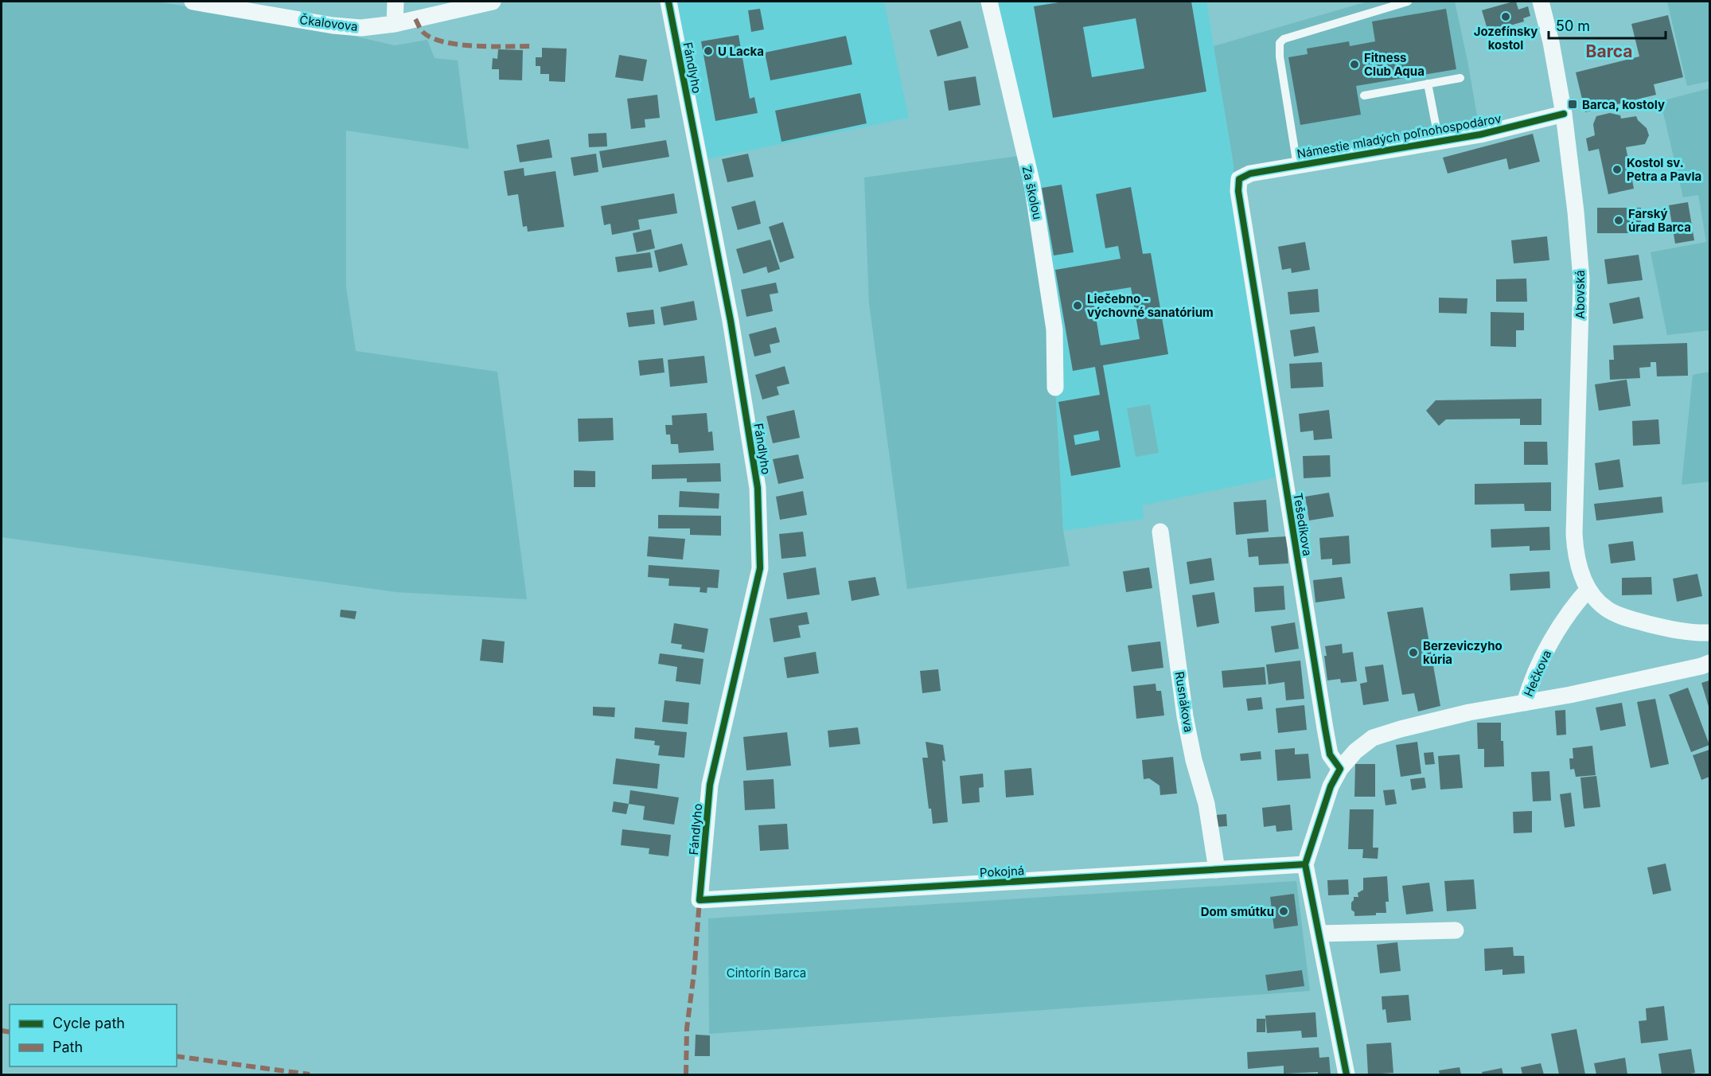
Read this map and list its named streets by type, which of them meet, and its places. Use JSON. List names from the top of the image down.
{
  "streets": {
    "street": [
      "Čkalovova",
      "Fándlyho",
      "Námestie mladých poľnohospodárov",
      "Za školou",
      "Abovská",
      "Tešedíkova",
      "Hečkova",
      "Rusnákova",
      "Pokojná"
    ]
  },
  "crossings": [
    ["Fándlyho", "Pokojná"],
    ["Námestie mladých poľnohospodárov", "Abovská"],
    ["Námestie mladých poľnohospodárov", "Tešedíkova"],
    ["Abovská", "Hečkova"],
    ["Tešedíkova", "Hečkova"],
    ["Rusnákova", "Pokojná"]
  ],
  "districts": ["Barca"],
  "parks": ["Cintorín Barca"],
  "places": {
    "other": [
      "Jozefínsky kostol",
      "U Lacka",
      "Fitness Club Aqua",
      "Kostol sv. Petra a Pavla",
      "Farský úrad Barca",
      "Liečebno - výchovné sanatórium",
      "Berzeviczyho kúria",
      "Dom smútku"
    ],
    "transit": ["Barca, kostoly"]
  },
  "legend": ["Cycle path", "Path"],
  "scale_bar": "50 m"
}
